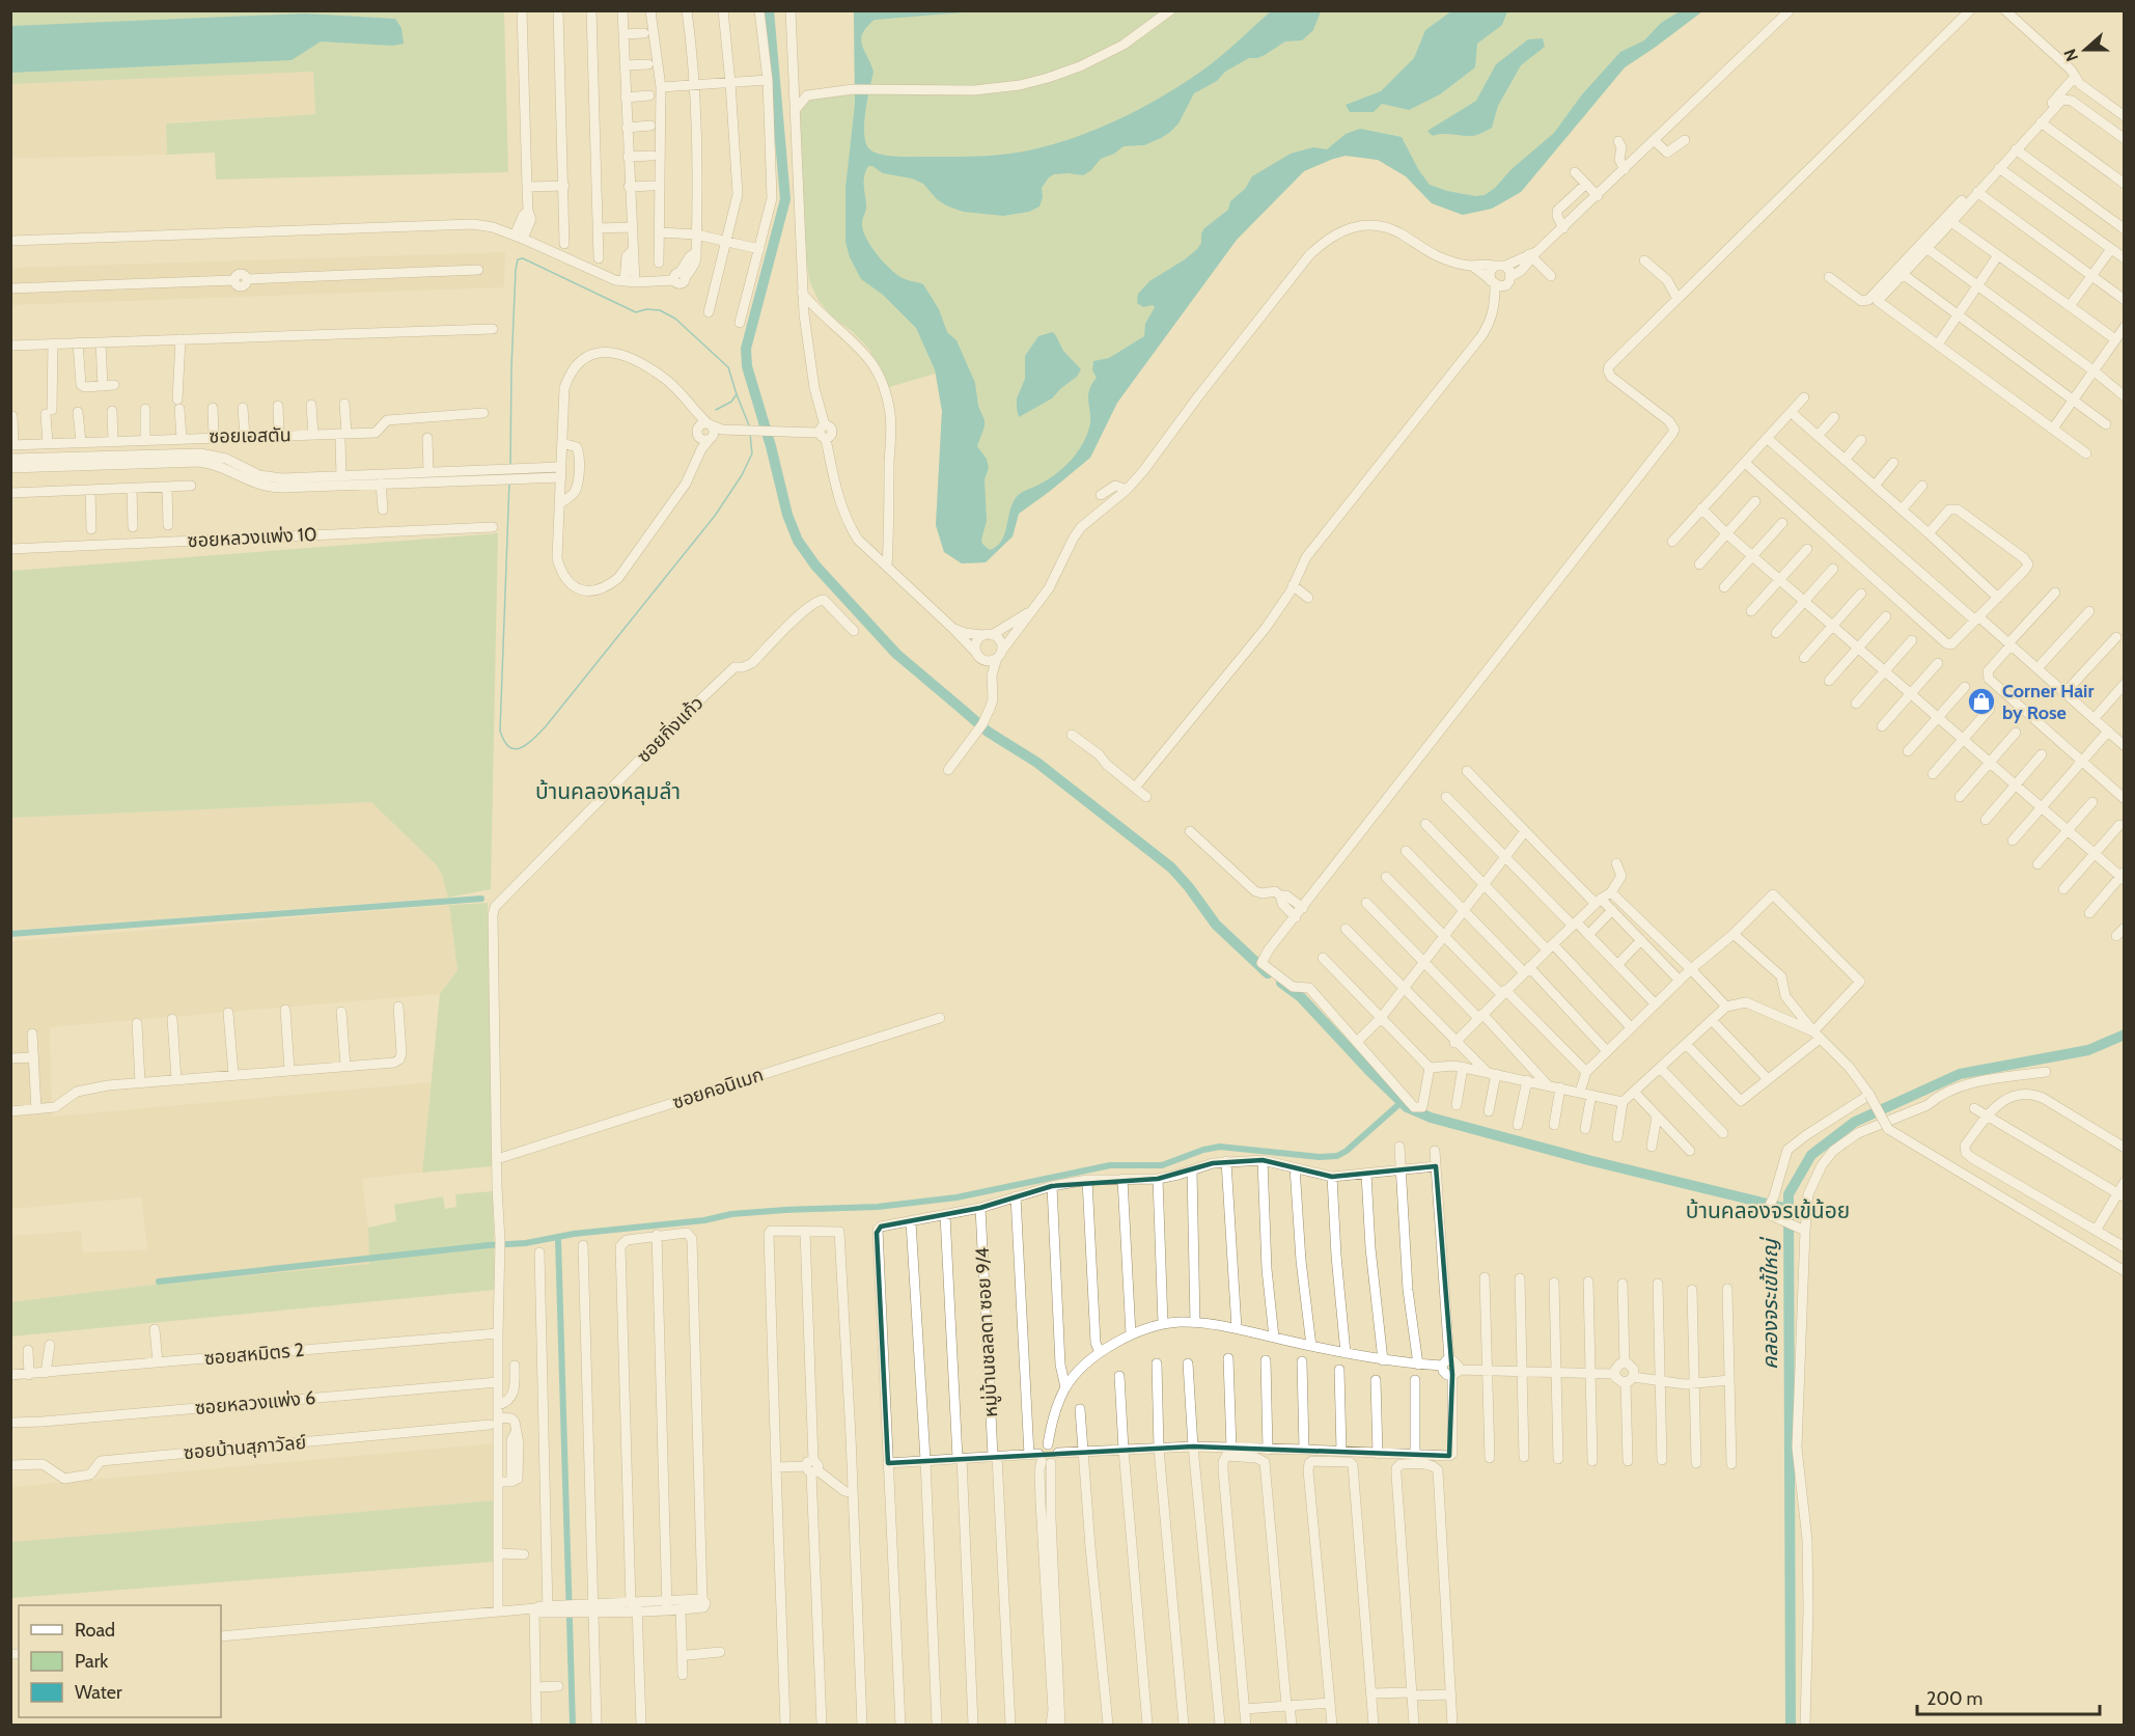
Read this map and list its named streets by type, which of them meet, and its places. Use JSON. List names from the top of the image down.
{
  "streets": {
    "street": [
      "ซอยเอสตัน",
      "ซอยหลวงแพ่ง 10",
      "ซอยกิ่งแก้ว",
      "ซอยคอนิเมก",
      "หมู่บ้านชลลดา ซอย 9/4",
      "ซอยสหมิตร 2",
      "ซอยหลวงแพ่ง 6",
      "ซอยบ้านสุภาวัลย์"
    ]
  },
  "crossings": [
    ["ซอยกิ่งแก้ว", "ซอยคอนิเมก"]
  ],
  "districts": ["บ้านคลองหลุมลำ", "บ้านคลองจรเข้น้อย"],
  "water": ["คลองจระเข้ใหญ่"],
  "places": {
    "shop": ["Corner Hair by Rose"]
  },
  "legend": ["Road", "Park", "Water"],
  "scale_bar": "200 m",
  "north": "left"
}
